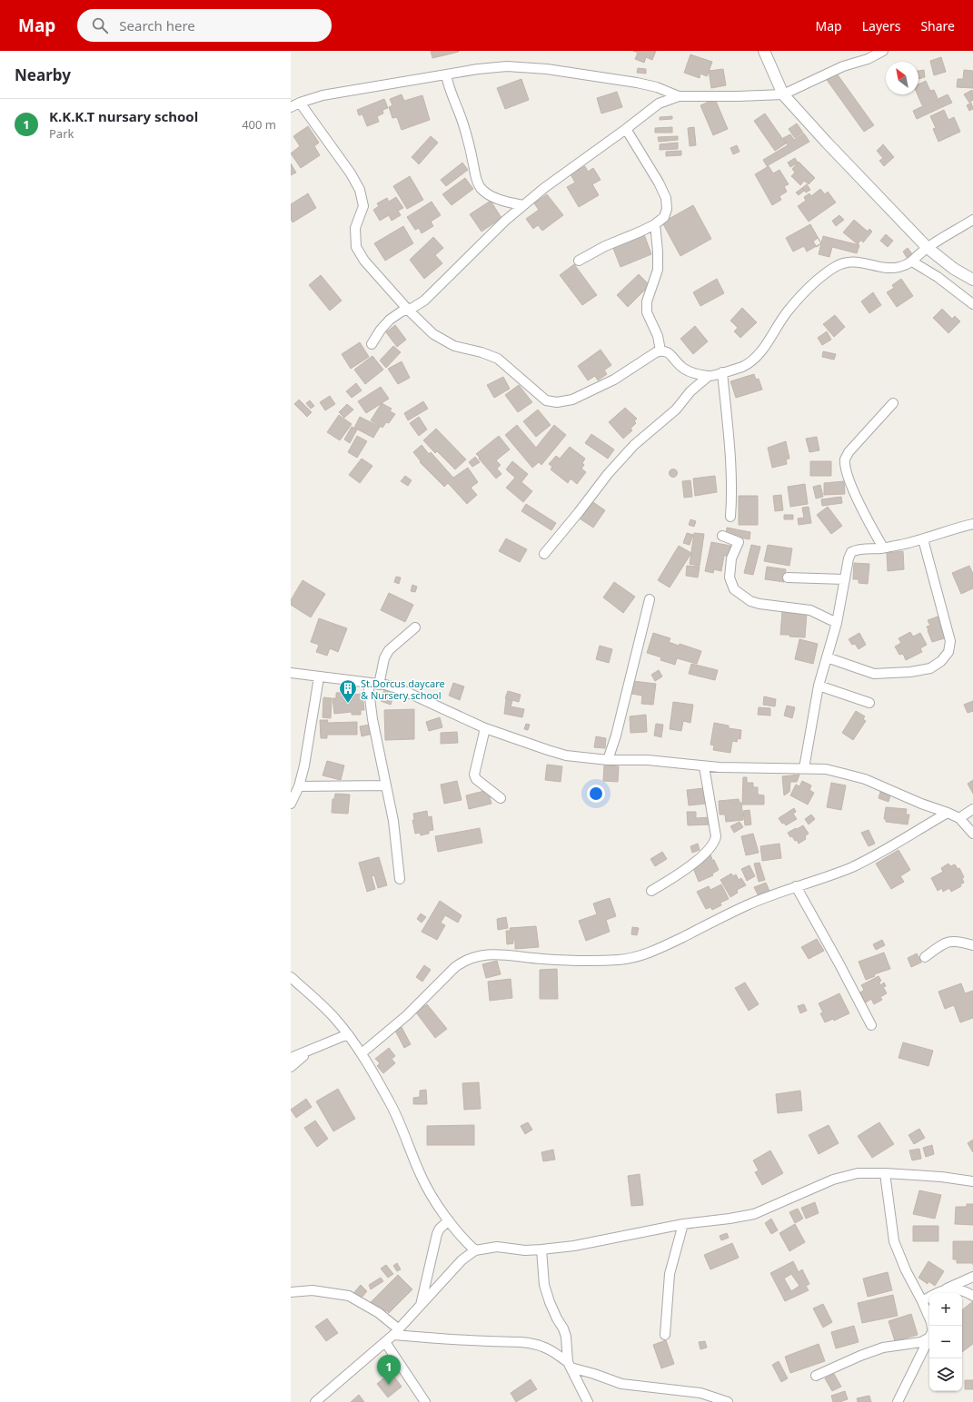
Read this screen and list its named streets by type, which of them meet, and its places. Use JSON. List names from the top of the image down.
{
  "places": {
    "building": ["St.Dorcus daycare & Nursery school"]
  },
  "north": "top left",
  "page": {
    "header": "Map",
    "search": "Search here",
    "nav": ["Map", "Layers", "Share"],
    "heading": "Nearby",
    "list": [
      {
        "mark": "1",
        "name": "K.K.K.T nursary school",
        "note": "Park",
        "value": "400 m"
      }
    ],
    "map_buttons": ["+", "−"],
    "pins": "1"
  }
}
